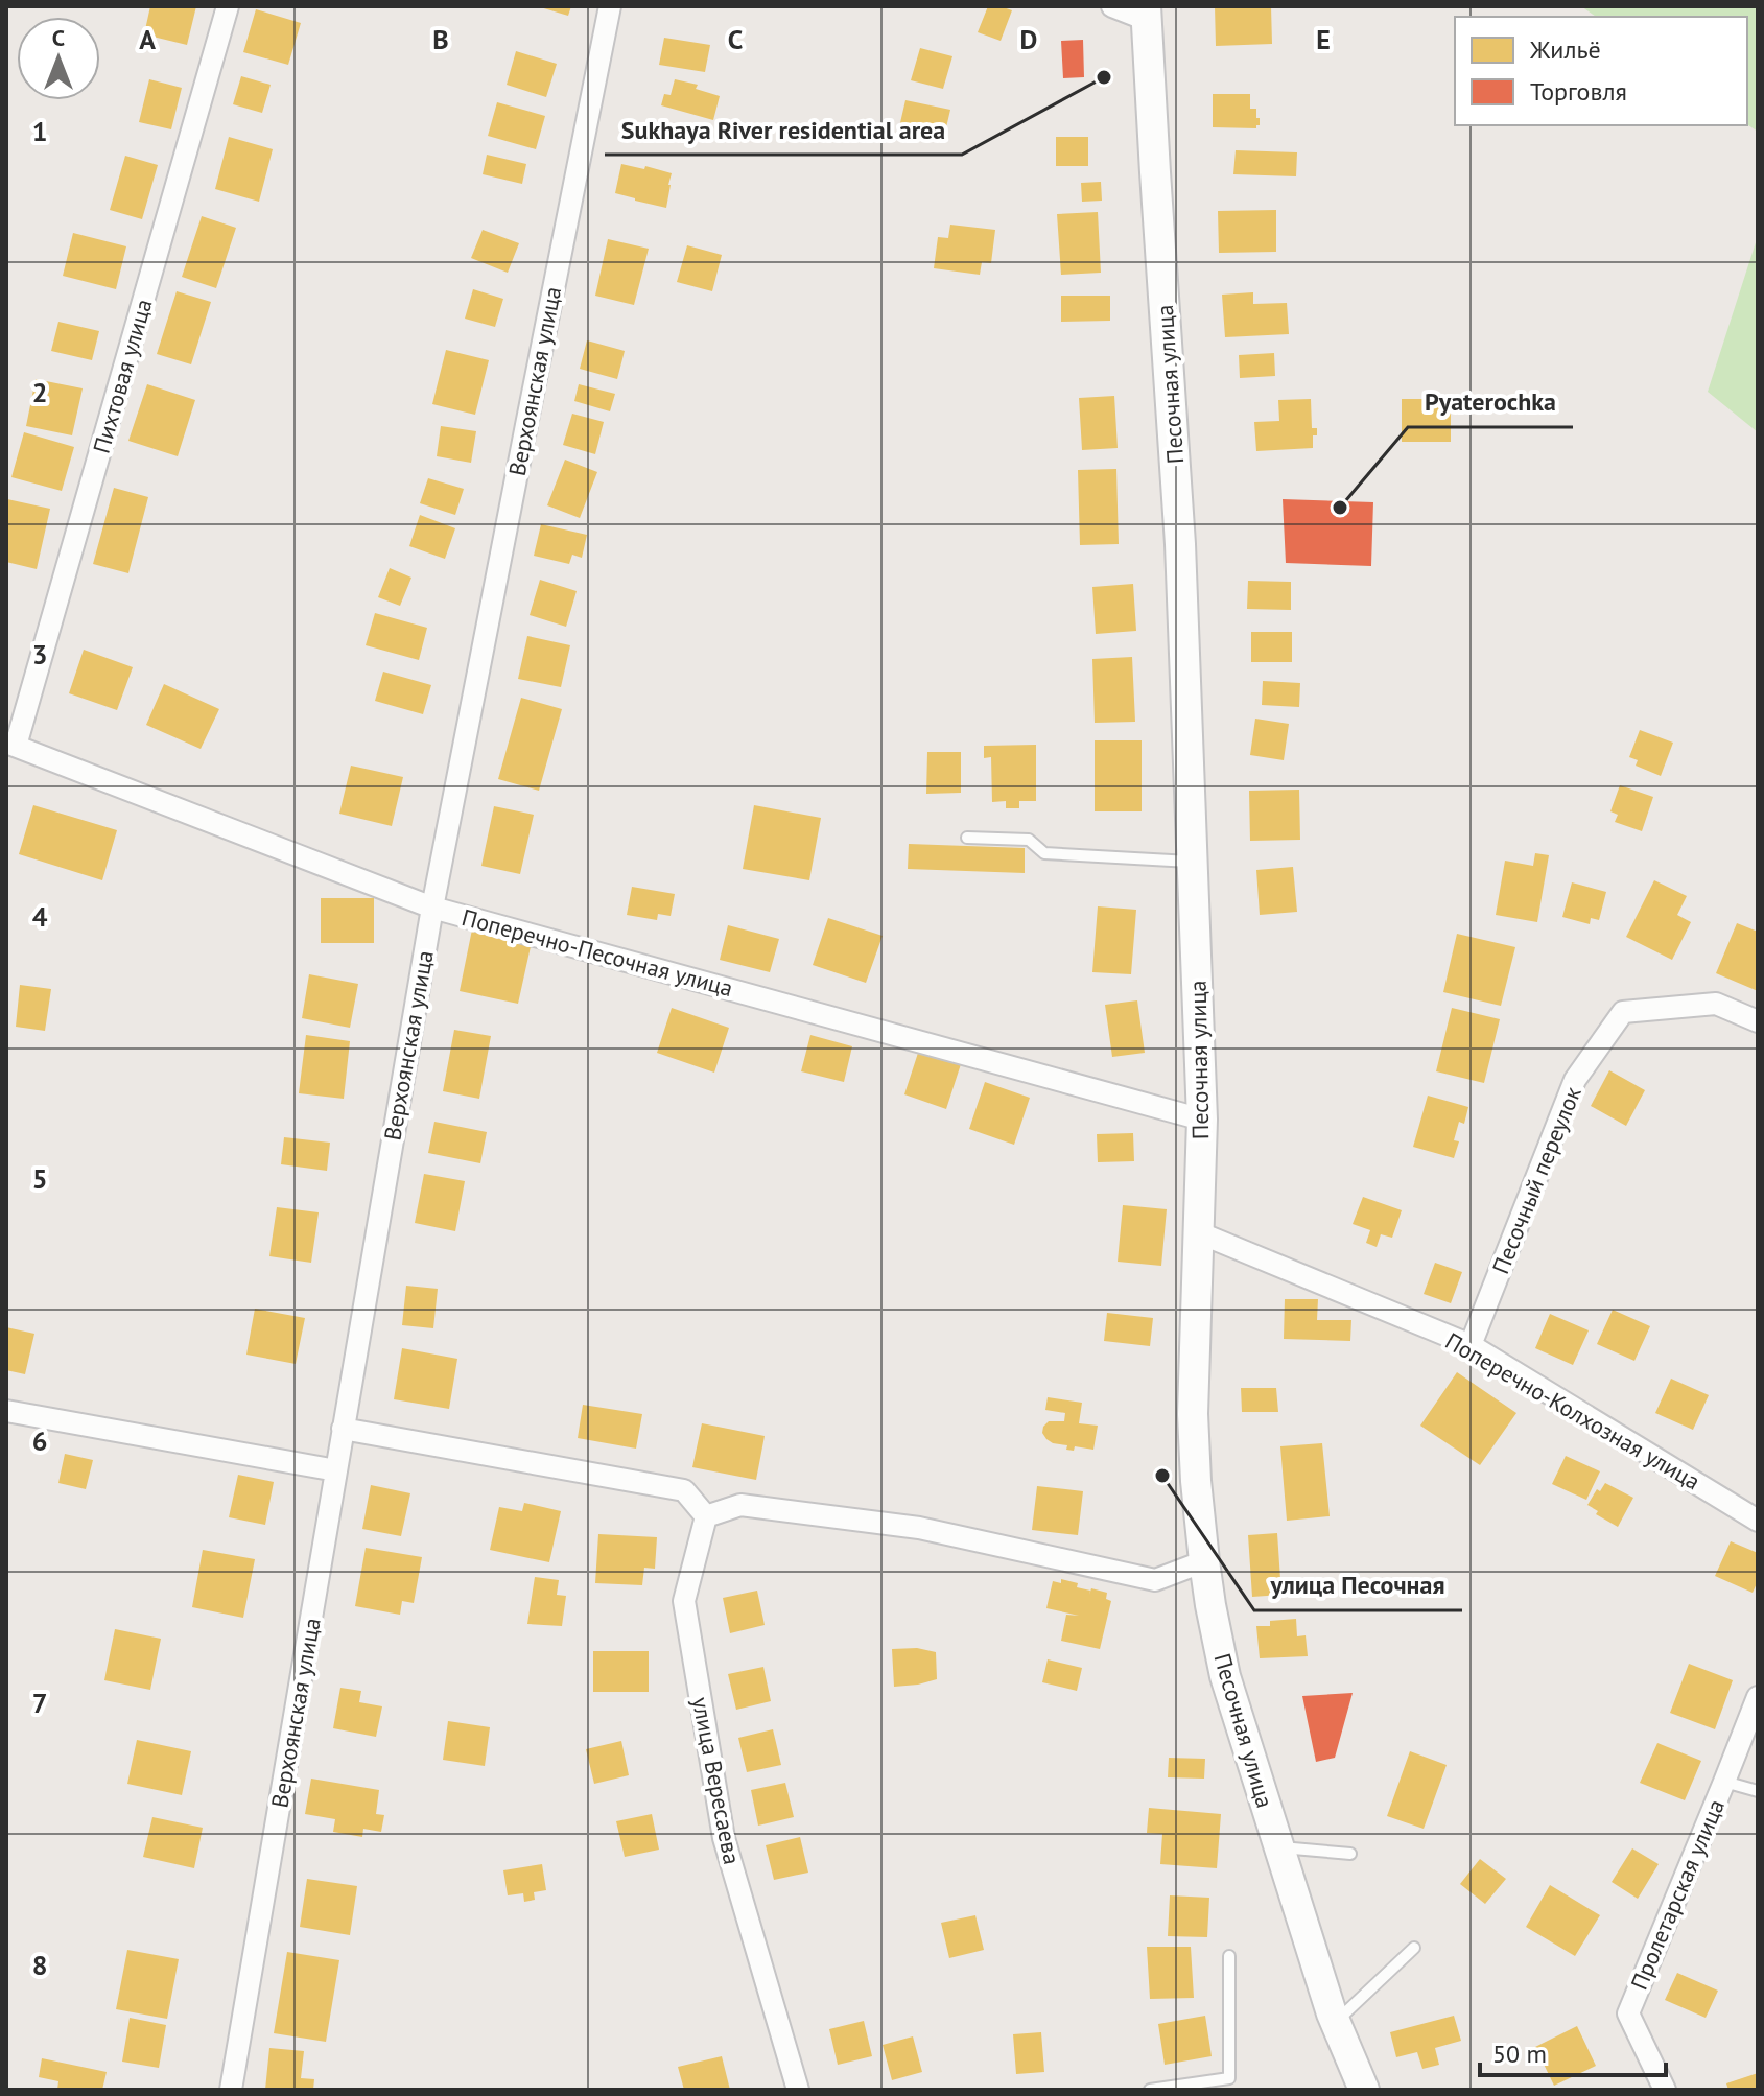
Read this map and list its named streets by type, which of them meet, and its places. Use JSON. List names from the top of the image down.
{
  "streets": {
    "main road": ["Песочная улица"],
    "street": [
      "Пихтовая улица",
      "Верхоянская улица",
      "Поперечно-Песочная улица",
      "Песочный переулок",
      "Поперечно-Колхозная улица",
      "улица Вересаева",
      "Пролетарская улица"
    ]
  },
  "crossings": [
    ["Пихтовая улица", "Поперечно-Песочная улица"],
    ["Верхоянская улица", "Поперечно-Песочная улица"],
    ["Песочная улица", "Поперечно-Песочная улица"],
    ["Песочная улица", "Поперечно-Колхозная улица"],
    ["Песочный переулок", "Поперечно-Колхозная улица"]
  ],
  "places": ["Sukhaya River residential area", "Pyaterochka", "улица Песочная"],
  "legend": ["Жильё", "Торговля"],
  "scale_bar": "50 m",
  "north": "top",
  "grid": {
    "columns": [
      "A",
      "B",
      "C",
      "D",
      "E"
    ],
    "rows": [
      "1",
      "2",
      "3",
      "4",
      "5",
      "6",
      "7",
      "8"
    ]
  }
}
